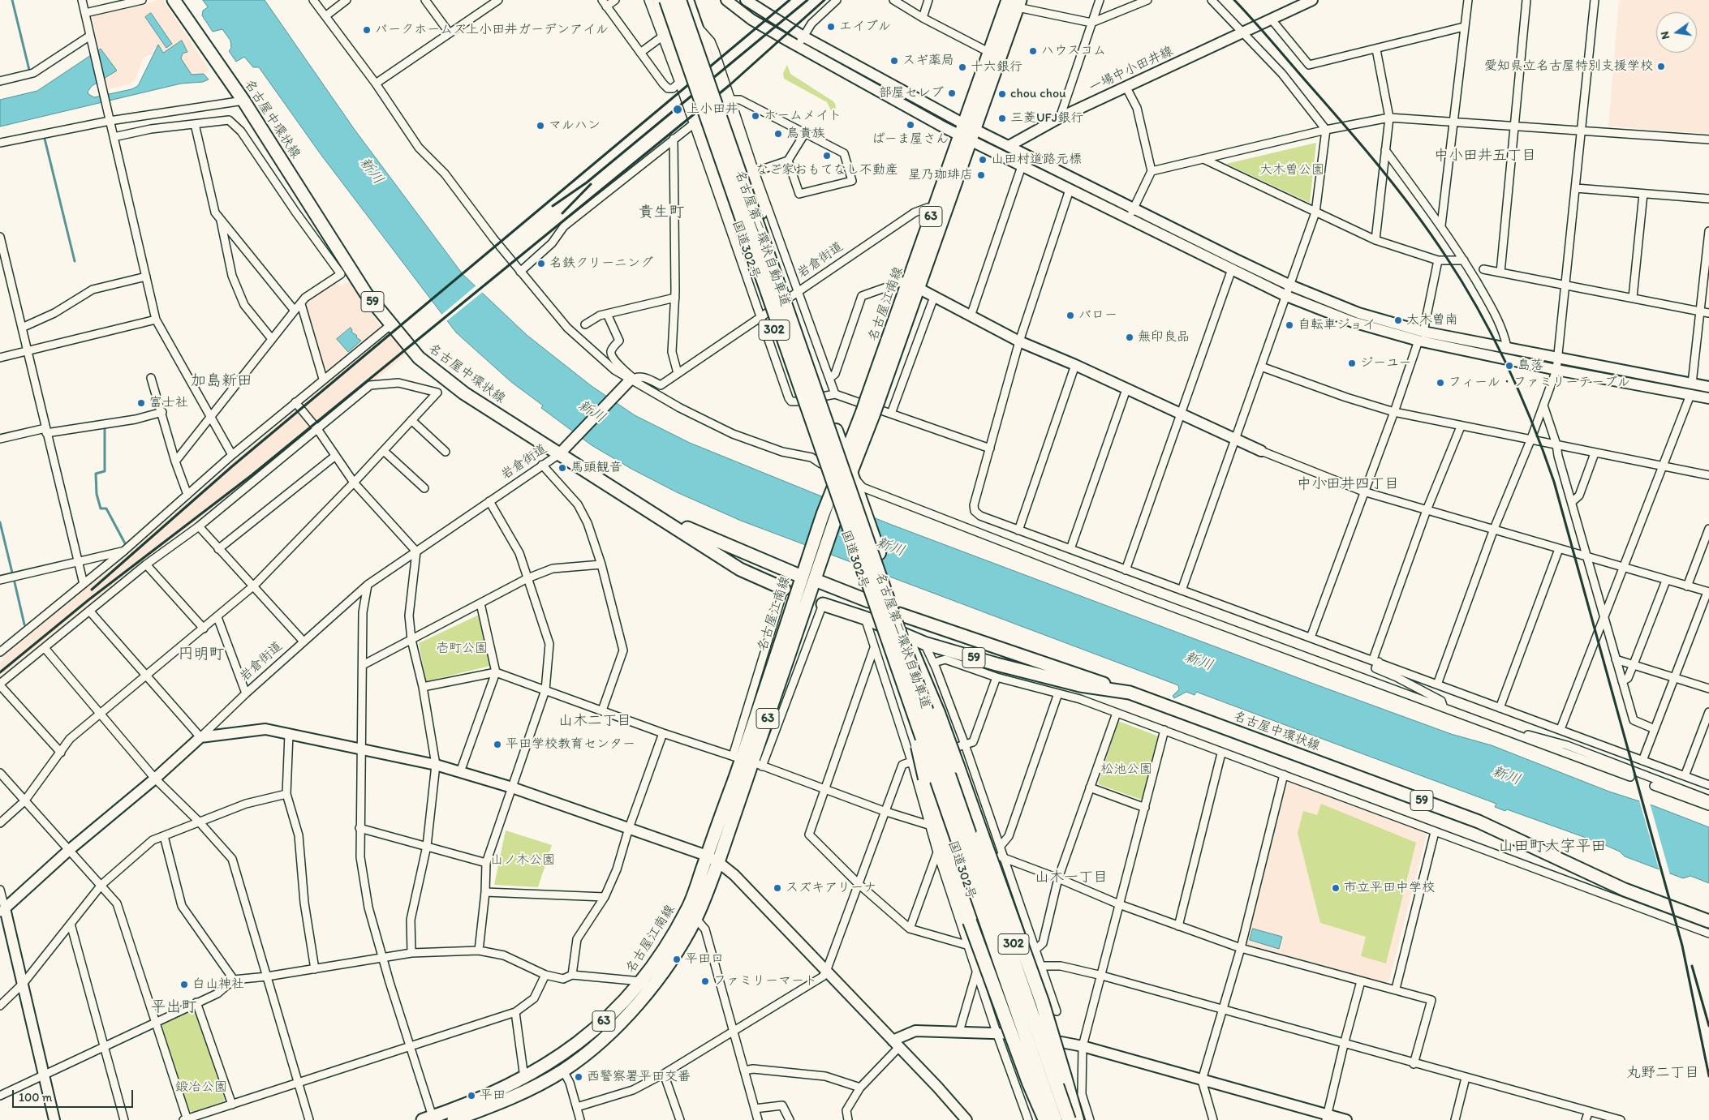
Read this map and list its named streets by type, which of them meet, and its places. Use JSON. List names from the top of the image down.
{
  "streets": {
    "highway": ["名古屋第二環状自動車道", "国道302号", "302"],
    "main road": [
      "名古屋中環状線",
      "63",
      "59",
      "名古屋江南線"
    ],
    "street": ["一場中小田井線", "岩倉街道"]
  },
  "crossings": [
    ["名古屋中環状線", "国道302号"],
    ["名古屋中環状線", "岩倉街道"],
    ["名古屋第二環状自動車道", "国道302号"],
    ["国道302号", "名古屋江南線"],
    ["岩倉街道", "名古屋江南線"]
  ],
  "districts": [
    "中小田井五丁目",
    "貴生町",
    "加島新田",
    "中小田井四丁目",
    "円明町",
    "山木二丁目",
    "山田町大字平田",
    "山木一丁目",
    "平出町",
    "丸野二丁目"
  ],
  "water": ["新川"],
  "parks": [
    "大木曽公園",
    "壱町公園",
    "松池公園",
    "山ノ木公園",
    "鍛冶公園"
  ],
  "places": [
    "エイブル",
    "パークホームズ上小田井ガーデンアイル",
    "ハウスコム",
    "スギ薬局",
    "愛知県立名古屋特別支援学校",
    "十六銀行",
    "部屋セレブ",
    "chou chou",
    "上小田井",
    "ホームメイト",
    "三菱UFJ銀行",
    "ぱーま屋さん",
    "マルハン",
    "鳥貴族",
    "なご家おもてなし不動産",
    "山田村道路元標",
    "星乃珈琲店",
    "名鉄クリーニング",
    "バロー",
    "大木曽南",
    "自転車ジョイ",
    "無印良品",
    "ジーユー",
    "島落",
    "フィール・ファミリーテーブル",
    "富士社",
    "馬頭観音",
    "平田学校教育センター",
    "スズキアリーナ",
    "市立平田中学校",
    "平田口",
    "ファミリーマート",
    "白山神社",
    "西警察署平田交番",
    "平田"
  ],
  "scale_bar": "100 m",
  "north": "left"
}
